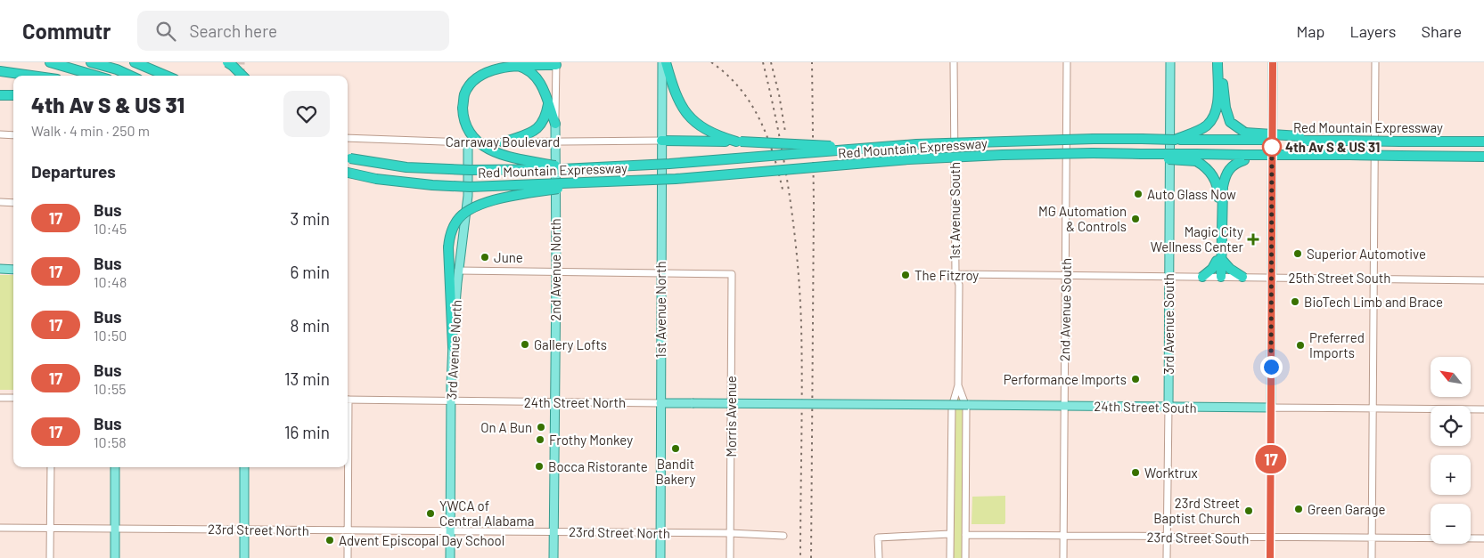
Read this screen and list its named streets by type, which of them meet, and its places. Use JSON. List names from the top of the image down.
{
  "streets": {
    "highway": ["Red Mountain Expressway"],
    "main road": [
      "2nd Avenue North",
      "1st Avenue North",
      "3rd Avenue South",
      "3rd Avenue North",
      "24th Street North",
      "24th Street South"
    ],
    "street": [
      "Carraway Boulevard",
      "1st Avenue South",
      "25th Street South",
      "2nd Avenue South",
      "Morris Avenue",
      "23rd Street North",
      "23rd Street South"
    ]
  },
  "crossings": [
    ["Carraway Boulevard", "2nd Avenue North"],
    ["Carraway Boulevard", "1st Avenue North"],
    ["Carraway Boulevard", "3rd Avenue North"],
    ["1st Avenue South", "25th Street South"],
    ["1st Avenue South", "23rd Street South"],
    ["2nd Avenue North", "24th Street North"],
    ["2nd Avenue North", "23rd Street North"],
    ["25th Street South", "2nd Avenue South"],
    ["25th Street South", "3rd Avenue South"],
    ["1st Avenue North", "24th Street North"],
    ["1st Avenue North", "Morris Avenue"],
    ["1st Avenue North", "23rd Street North"],
    ["2nd Avenue South", "24th Street South"],
    ["2nd Avenue South", "23rd Street South"],
    ["3rd Avenue South", "24th Street South"],
    ["3rd Avenue South", "23rd Street South"],
    ["3rd Avenue North", "24th Street North"],
    ["3rd Avenue North", "23rd Street North"],
    ["24th Street North", "24th Street South"],
    ["Morris Avenue", "23rd Street North"]
  ],
  "places": {
    "other": [
      "4th Av S & US 31",
      "Auto Glass Now",
      "MG Automation & Controls",
      "Superior Automotive",
      "June",
      "The Fitzroy",
      "BioTech Limb and Brace",
      "Gallery Lofts",
      "Preferred Imports",
      "Performance Imports",
      "On A Bun",
      "Frothy Monkey",
      "Bandit Bakery",
      "Bocca Ristorante",
      "Worktrux",
      "Green Garage",
      "23rd Street Baptist Church",
      "YWCA of Central Alabama",
      "Advent Episcopal Day School"
    ],
    "health": ["Magic City Wellness Center"]
  },
  "lines": ["bus line 17"],
  "north": "top left",
  "page": {
    "header": "Commutr",
    "search": "Search here",
    "nav": ["Map", "Layers", "Share"],
    "on_map": "17",
    "heading": [
      ["4th Av S & US 31", "Walk · 4 min · 250 m"],
      "Departures"
    ],
    "list": [
      {
        "mark": "17",
        "name": "Bus",
        "note": "10:45",
        "value": "3 min"
      },
      {
        "mark": "17",
        "name": "Bus",
        "note": "10:48",
        "value": "6 min"
      },
      {
        "mark": "17",
        "name": "Bus",
        "note": "10:50",
        "value": "8 min"
      },
      {
        "mark": "17",
        "name": "Bus",
        "note": "10:55",
        "value": "13 min"
      },
      {
        "mark": "17",
        "name": "Bus",
        "note": "10:58",
        "value": "16 min"
      }
    ],
    "map_buttons": ["+", "−"]
  }
}
